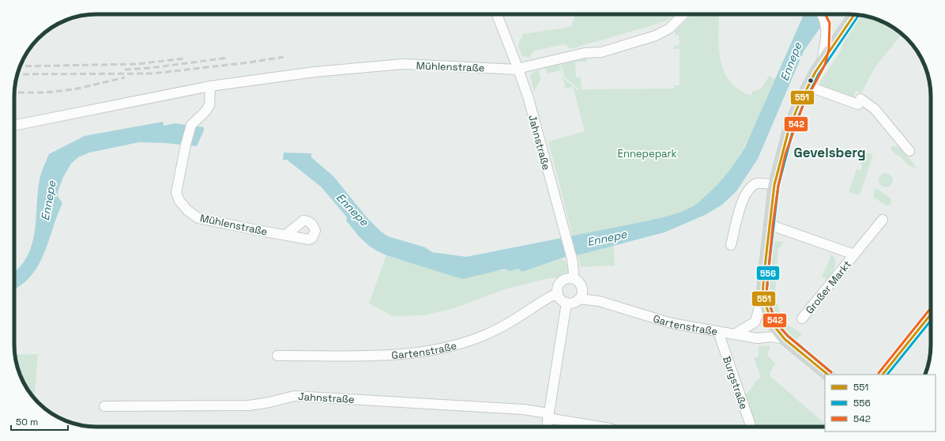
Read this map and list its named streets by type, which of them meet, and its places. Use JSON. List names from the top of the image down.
{
  "streets": {
    "street": [
      "Mühlenstraße",
      "Jahnstraße",
      "Großer Markt",
      "Gartenstraße",
      "Burgstraße"
    ]
  },
  "crossings": [
    ["Mühlenstraße", "Jahnstraße"],
    ["Jahnstraße", "Gartenstraße"],
    ["Gartenstraße", "Burgstraße"]
  ],
  "districts": ["Gevelsberg"],
  "water": ["Ennepe"],
  "parks": ["Ennepepark"],
  "lines": ["transit line 542", "transit line 551", "transit line 556"],
  "legend": ["551", "556", "542"],
  "scale_bar": "50 m"
}
